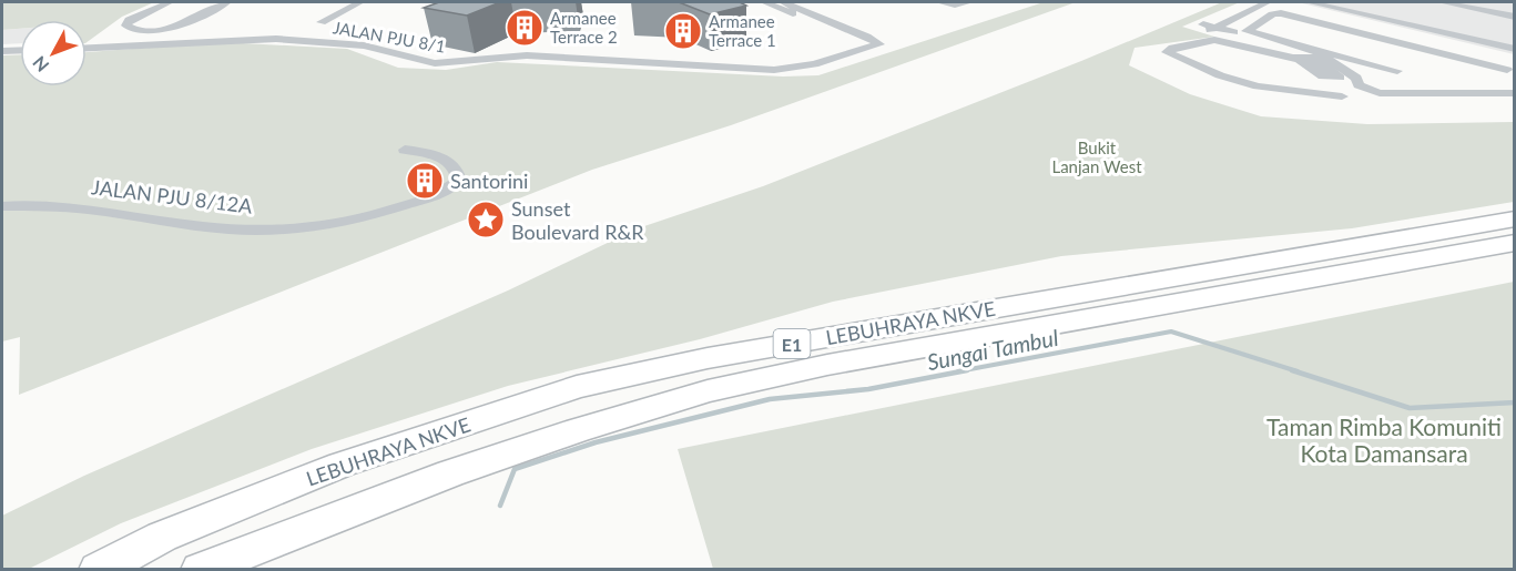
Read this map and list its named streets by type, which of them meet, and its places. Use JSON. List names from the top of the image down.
{
  "streets": {
    "highway": ["LEBUHRAYA NKVE", "E1"],
    "street": ["JALAN PJU 8/1", "JALAN PJU 8/12A"]
  },
  "water": ["Sungai Tambul"],
  "parks": ["Bukit Lanjan West", "Taman Rimba Komuniti Kota Damansara"],
  "places": {
    "building": ["Armanee Terrace 2", "Armanee Terrace 1", "Santorini"],
    "place": ["Sunset Boulevard R&R"]
  },
  "north": "bottom left"
}
